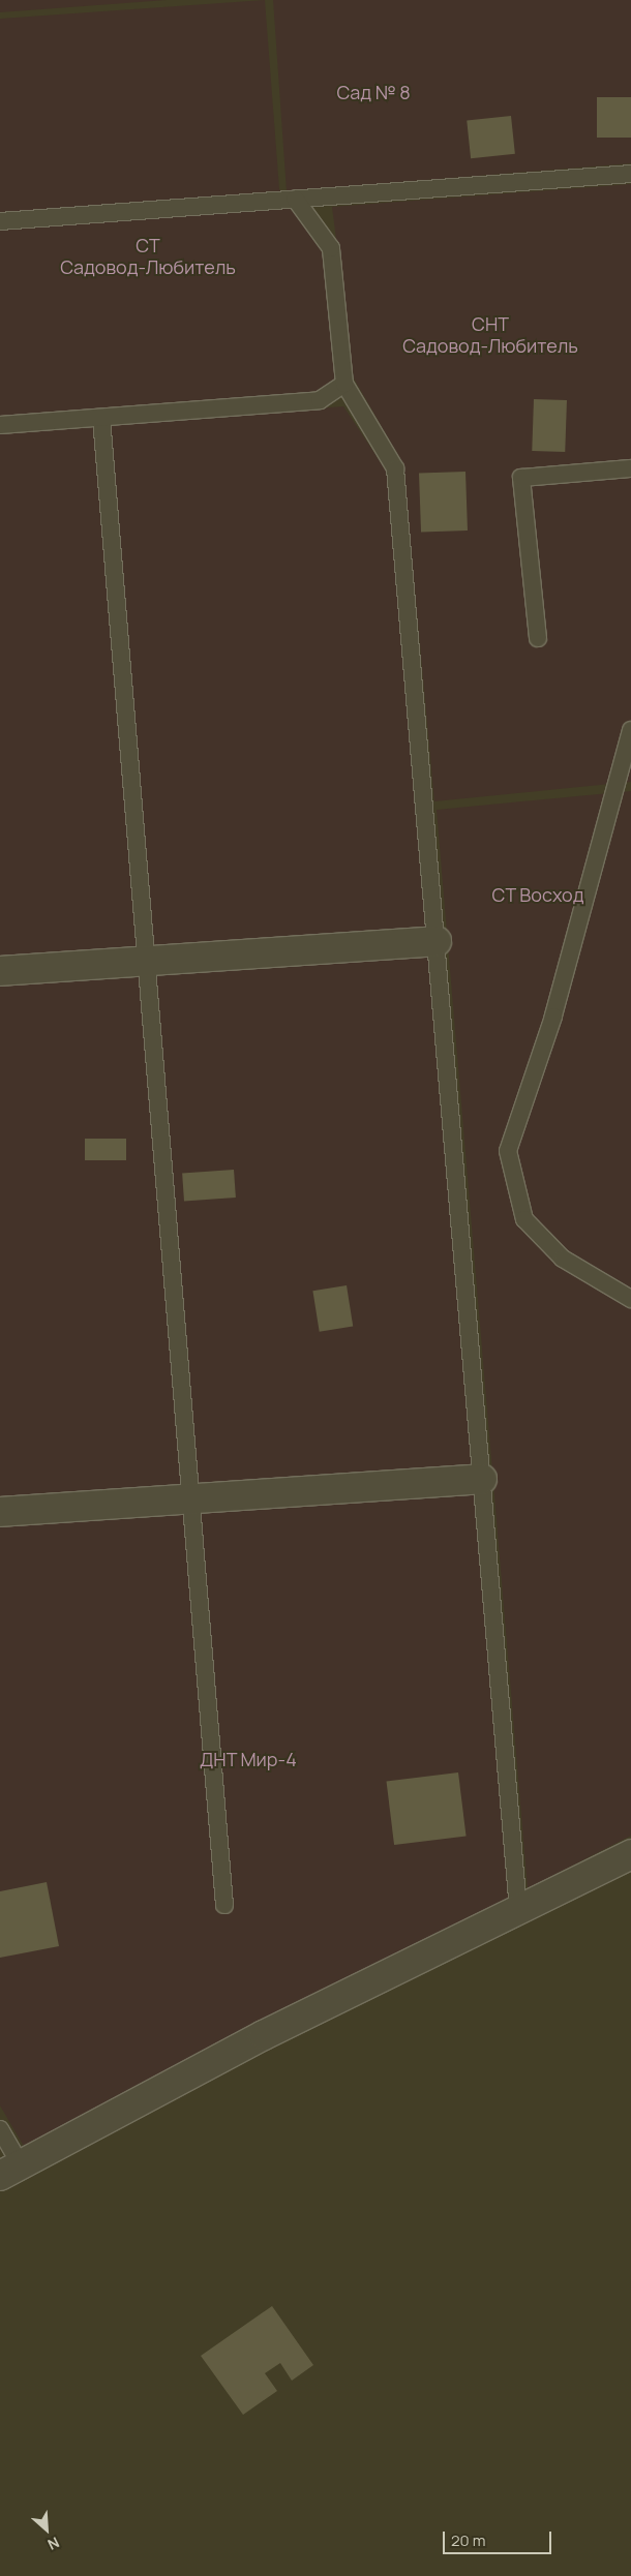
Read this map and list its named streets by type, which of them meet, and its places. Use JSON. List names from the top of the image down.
{
  "parks": [
    "Сад № 8",
    "СТ Садовод-Любитель",
    "СНТ Садовод-Любитель",
    "СТ Восход",
    "ДНТ Мир-4"
  ],
  "scale_bar": "20 m",
  "north": "bottom right"
}
